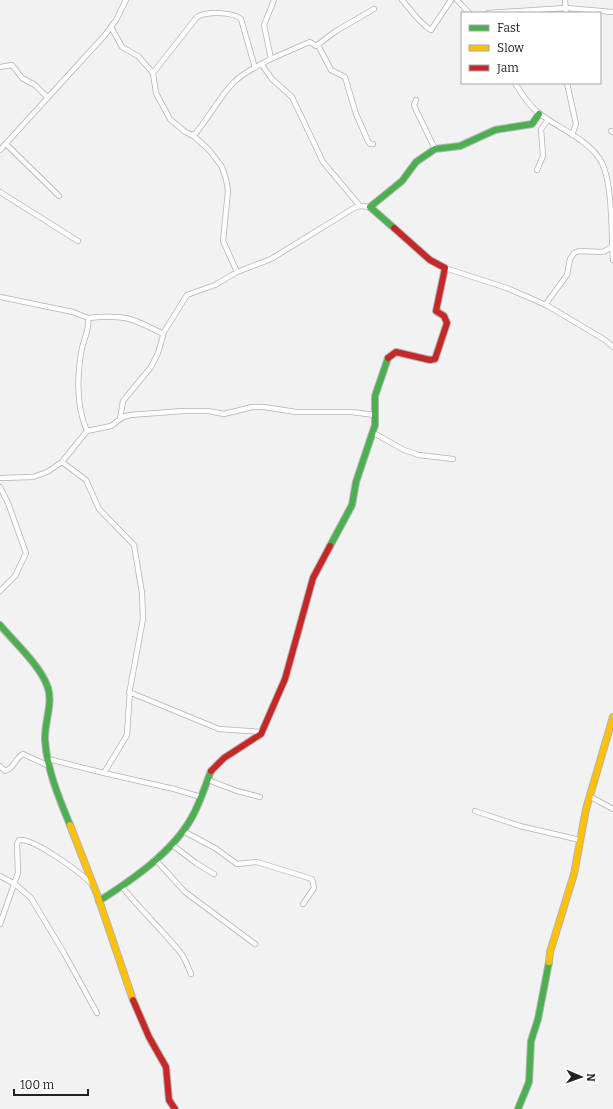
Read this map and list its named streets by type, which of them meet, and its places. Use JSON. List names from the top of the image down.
{
  "legend": ["Fast", "Slow", "Jam"],
  "scale_bar": "100 m",
  "north": "right"
}
